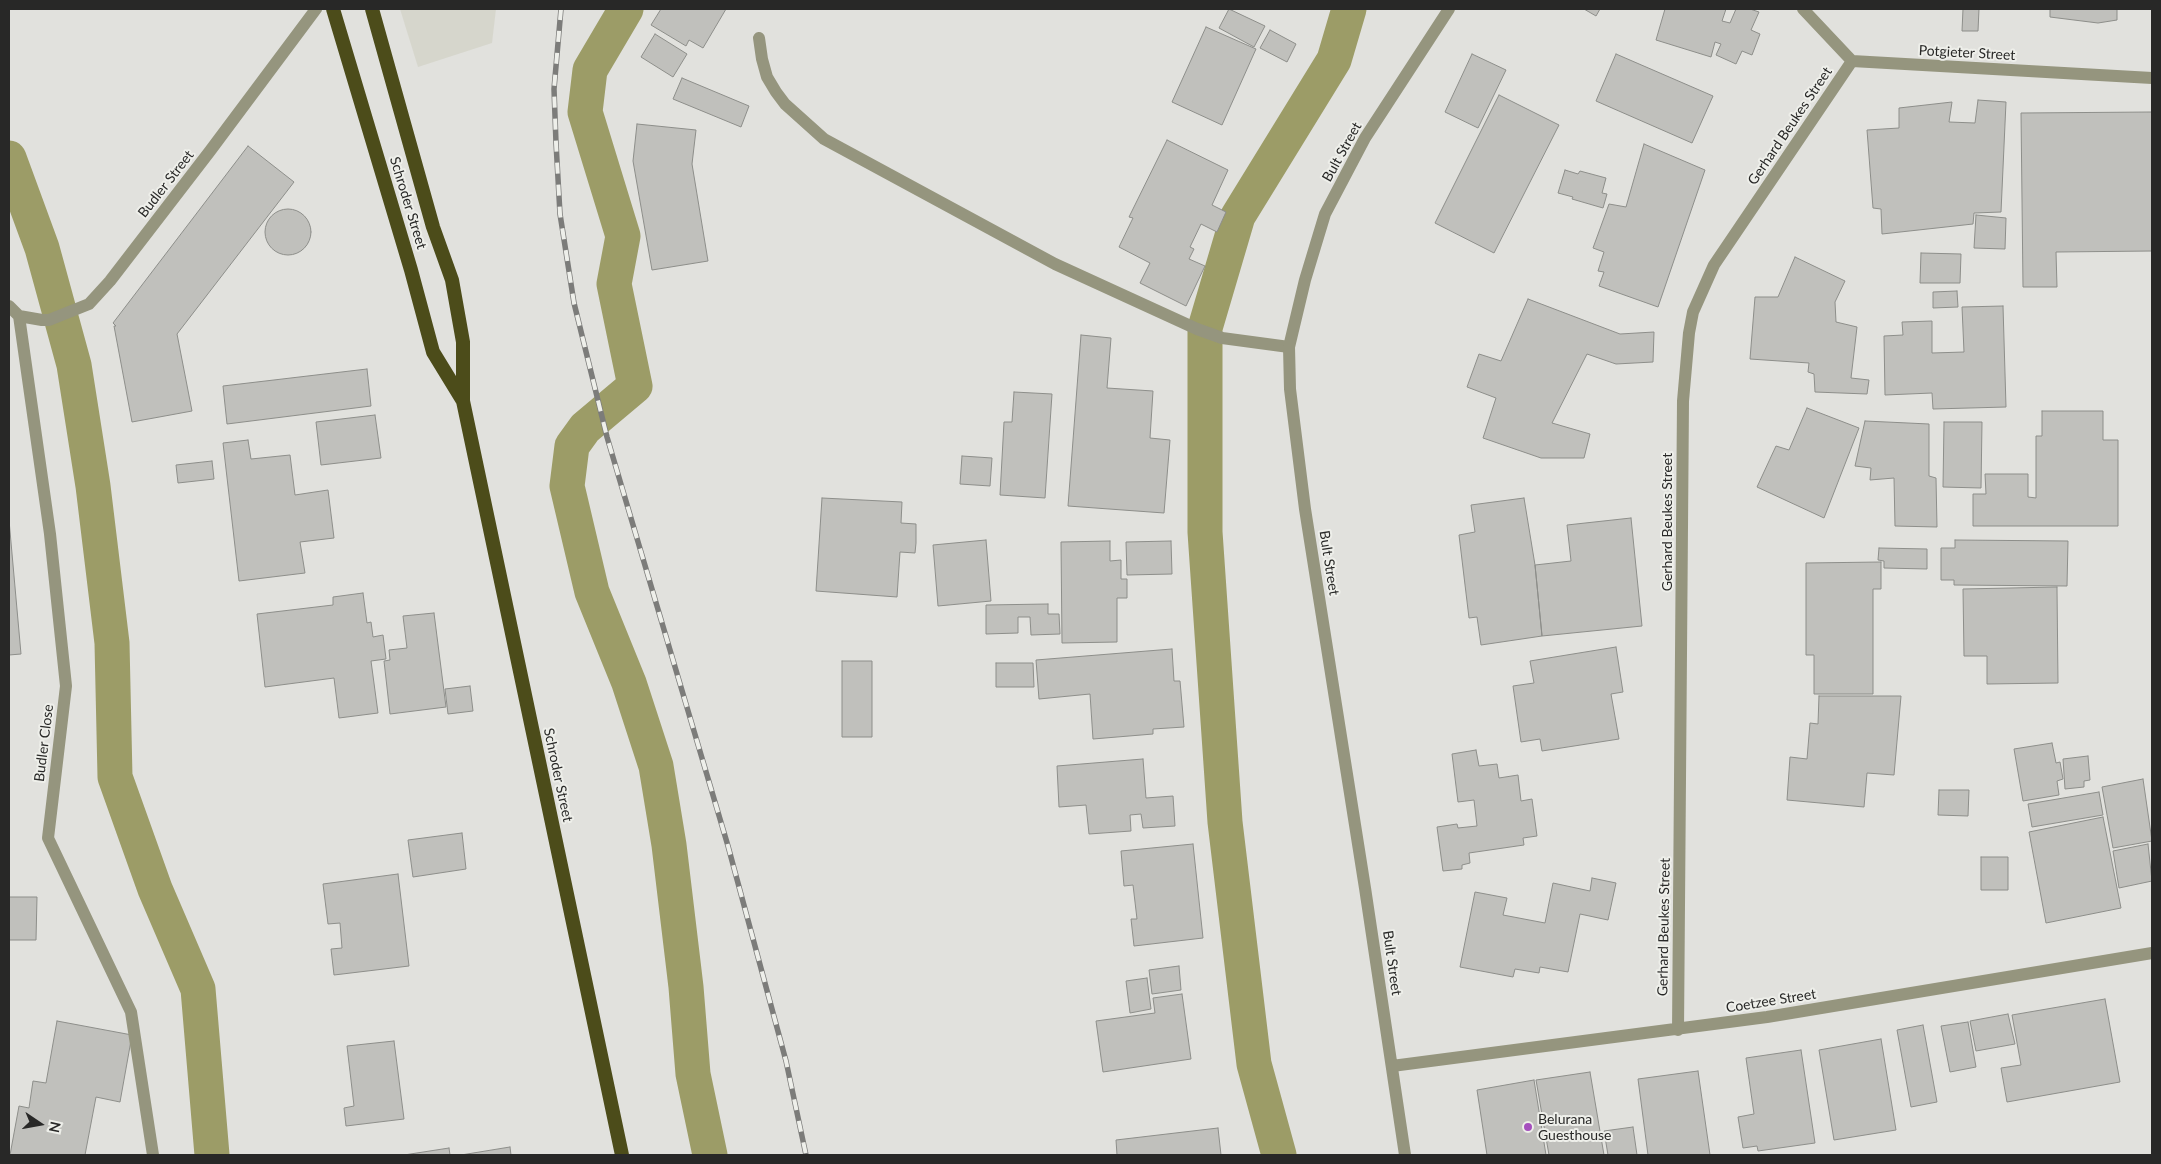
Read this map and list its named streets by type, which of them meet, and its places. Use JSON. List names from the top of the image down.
{
  "streets": {
    "highway": ["Schroder Street"],
    "street": [
      "Potgieter Street",
      "Gerhard Beukes Street",
      "Bult Street",
      "Budler Street",
      "Budler Close",
      "Coetzee Street"
    ]
  },
  "crossings": [
    ["Potgieter Street", "Gerhard Beukes Street"],
    ["Gerhard Beukes Street", "Coetzee Street"],
    ["Bult Street", "Coetzee Street"],
    ["Budler Street", "Budler Close"]
  ],
  "places": ["Belurana Guesthouse"],
  "north": "right"
}
